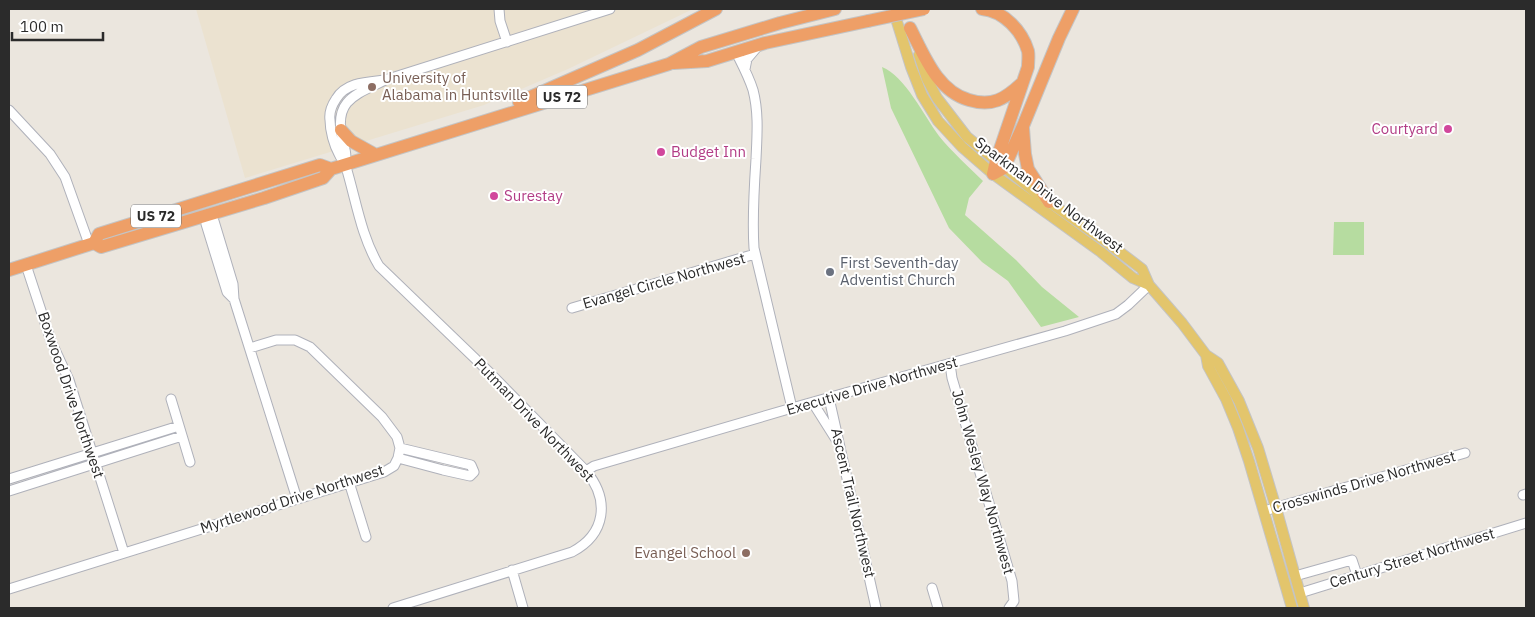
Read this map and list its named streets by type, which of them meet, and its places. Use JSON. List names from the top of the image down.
{
  "streets": {
    "highway": ["US 72"],
    "main road": ["Sparkman Drive Northwest"],
    "street": [
      "Evangel Circle Northwest",
      "Executive Drive Northwest",
      "Boxwood Drive Northwest",
      "Putman Drive Northwest",
      "John Wesley Way Northwest",
      "Crosswinds Drive Northwest",
      "Myrtlewood Drive Northwest",
      "Ascent Trail Northwest",
      "Century Street Northwest"
    ]
  },
  "crossings": [
    ["US 72", "Boxwood Drive Northwest"],
    ["US 72", "Putman Drive Northwest"],
    ["Sparkman Drive Northwest", "Executive Drive Northwest"],
    ["Sparkman Drive Northwest", "Crosswinds Drive Northwest"],
    ["Sparkman Drive Northwest", "Century Street Northwest"],
    ["Executive Drive Northwest", "Putman Drive Northwest"],
    ["Executive Drive Northwest", "John Wesley Way Northwest"],
    ["Executive Drive Northwest", "Ascent Trail Northwest"],
    ["Boxwood Drive Northwest", "Myrtlewood Drive Northwest"]
  ],
  "places": [
    "University of Alabama in Huntsville",
    "Courtyard",
    "Budget Inn",
    "Surestay",
    "First Seventh-day Adventist Church",
    "Evangel School"
  ],
  "scale_bar": "100 m"
}
